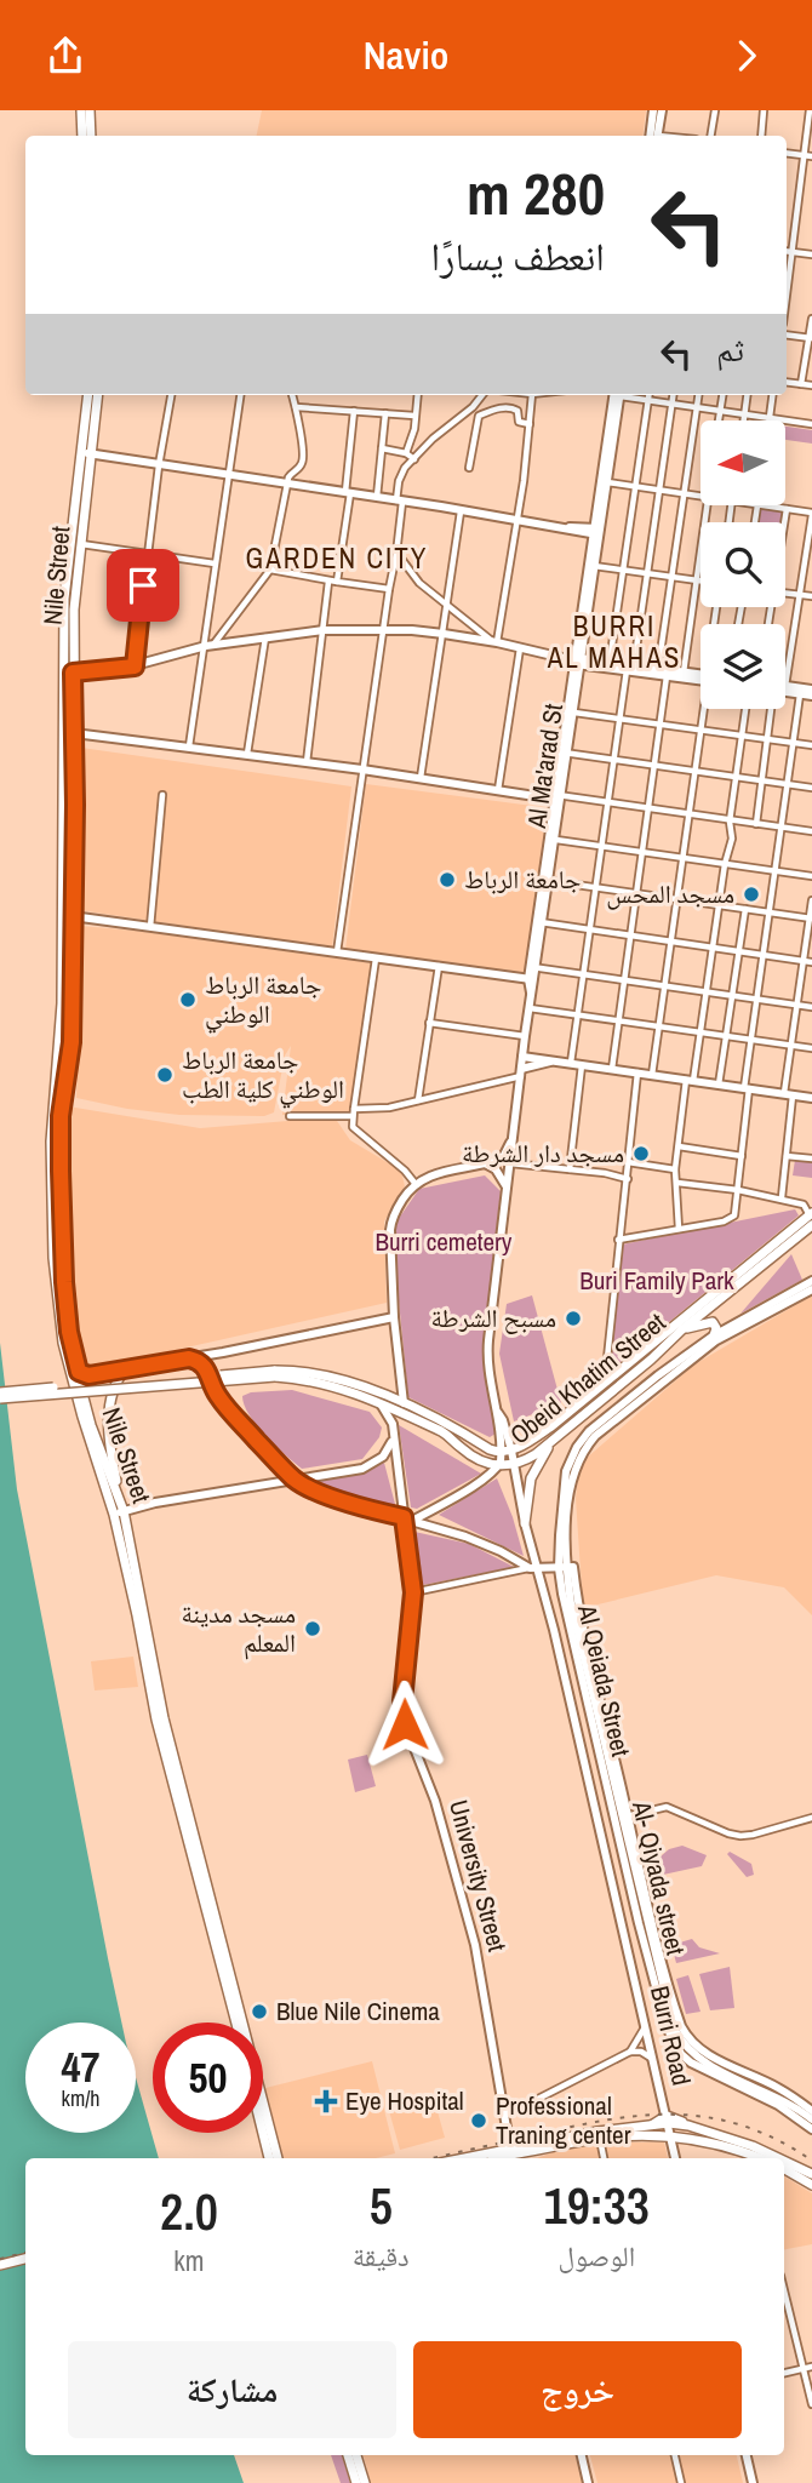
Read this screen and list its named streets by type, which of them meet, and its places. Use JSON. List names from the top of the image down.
{
  "streets": {
    "main road": [
      "Nile Street",
      "Al Ma'arad St",
      "Obeid Khatim Street",
      "Al Qeiada Street",
      "University Street",
      "Al- Qiyada street",
      "Burri Road"
    ]
  },
  "crossings": [
    ["Al Ma'arad St", "Obeid Khatim Street"],
    ["Al Ma'arad St", "Burri Road"],
    ["Obeid Khatim Street", "University Street"],
    ["Obeid Khatim Street", "Burri Road"],
    ["Al Qeiada Street", "Al- Qiyada street"]
  ],
  "districts": ["GARDEN CITY", "BURRI AL MAHAS"],
  "parks": ["Burri cemetery", "Buri Family Park"],
  "places": {
    "other": [
      "جامعة الرباط",
      "مسجد المحس",
      "جامعة الرباط الوطني",
      "جامعة الرباط الوطني كلية الطب",
      "مسجد دار الشرطة",
      "مسبح الشرطة",
      "مسجد مدينة المعلم",
      "Blue Nile Cinema",
      "Professional Traning center"
    ],
    "health": ["Eye Hospital"]
  },
  "north": "left",
  "page": {
    "header": "Navio",
    "turn": ["280 m", "انعطف يسارًا"],
    "then": "ثم",
    "speed": "47 km/h",
    "limit": "50",
    "eta": [
      "19:33",
      "الوصول",
      "5",
      "دقيقة",
      "2.0",
      "km"
    ],
    "buttons": ["خروج", "مشاركة"]
  }
}
